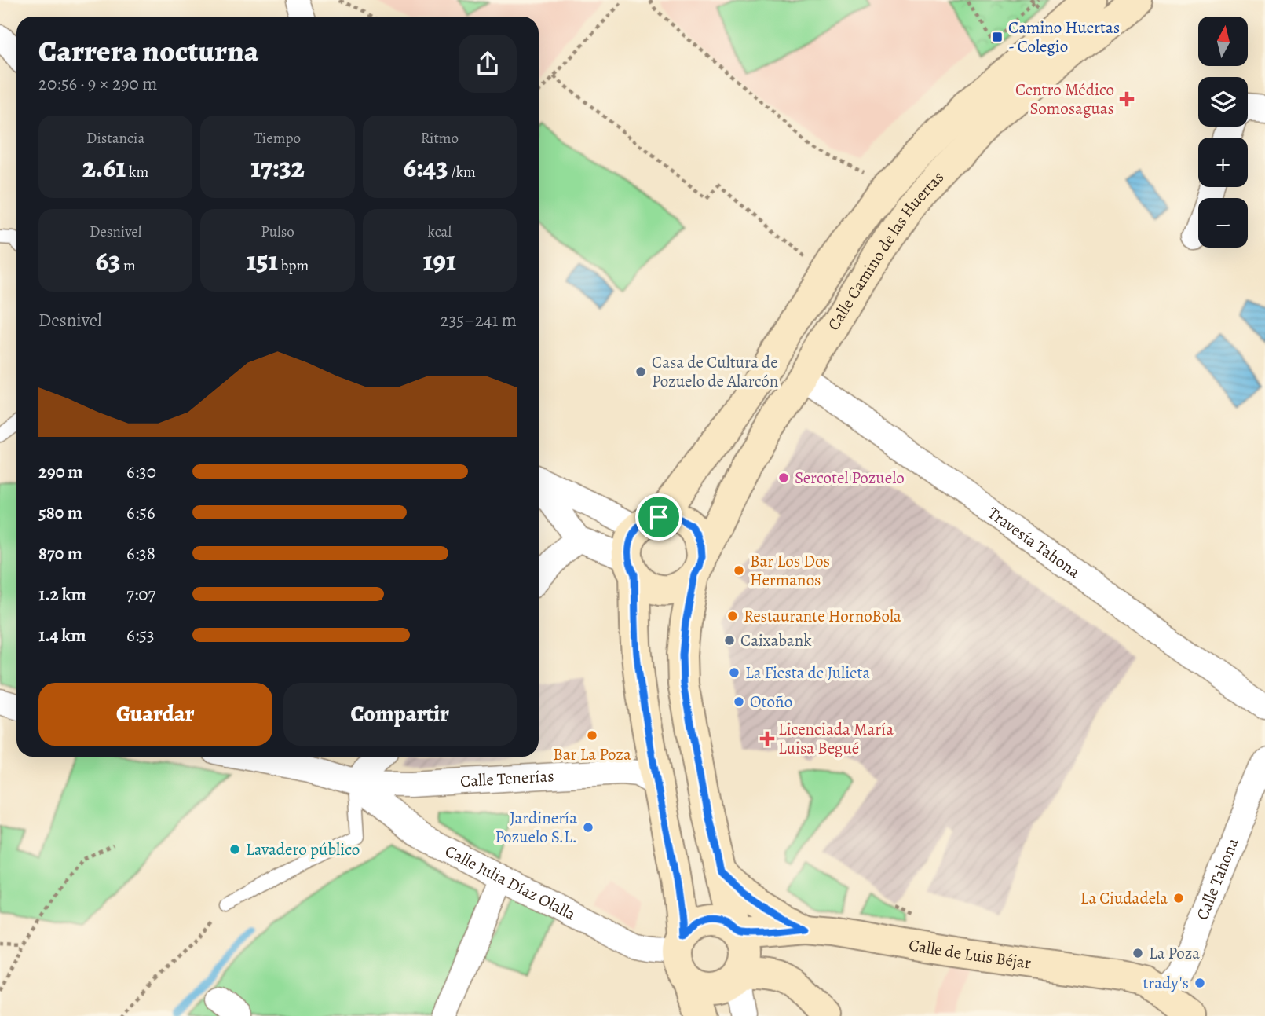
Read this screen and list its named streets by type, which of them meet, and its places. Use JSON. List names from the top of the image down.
{
  "streets": {
    "main road": ["Calle Camino de las Huertas", "Calle de Luis Béjar"],
    "street": [
      "Travesía Tahona",
      "Calle Tenerías",
      "Calle Tahona",
      "Calle Julia Díaz Olalla"
    ]
  },
  "crossings": [
    ["Calle Camino de las Huertas", "Travesía Tahona"],
    ["Calle Tenerías", "Calle Julia Díaz Olalla"],
    ["Calle Tahona", "Calle de Luis Béjar"],
    ["Calle Julia Díaz Olalla", "Calle de Luis Béjar"]
  ],
  "places": {
    "transit": ["Camino Huertas - Colegio"],
    "health": ["Centro Médico Somosaguas", "Licenciada María Luisa Begué"],
    "other": [
      "Casa de Cultura de Pozuelo de Alarcón",
      "Sercotel Pozuelo",
      "Bar Los Dos Hermanos",
      "Restaurante HornoBola",
      "Caixabank",
      "La Fiesta de Julieta",
      "Otoño",
      "Bar La Poza",
      "Jardinería Pozuelo S.L.",
      "Lavadero público",
      "La Ciudadela",
      "La Poza",
      "trady's"
    ]
  },
  "north": "top",
  "page": {
    "map_buttons": ["+", "−"],
    "heading": ["Carrera nocturna", "20:56 · 9 × 290 m"],
    "stats": [
      ["Distancia", "2.61 km"],
      ["Tiempo", "17:32"],
      ["Ritmo", "6:43 /km"],
      ["Desnivel", "63 m"],
      ["Pulso", "151 bpm"],
      ["kcal", "191"]
    ],
    "chart": ["Desnivel", "235–241 m"],
    "list": [
      {
        "name": "290 m",
        "note": "6:30"
      },
      {
        "name": "580 m",
        "note": "6:56"
      },
      {
        "name": "870 m",
        "note": "6:38"
      },
      {
        "name": "1.2 km",
        "note": "7:07"
      },
      {
        "name": "1.4 km",
        "note": "6:53"
      }
    ],
    "buttons": ["Guardar", "Compartir"]
  }
}
